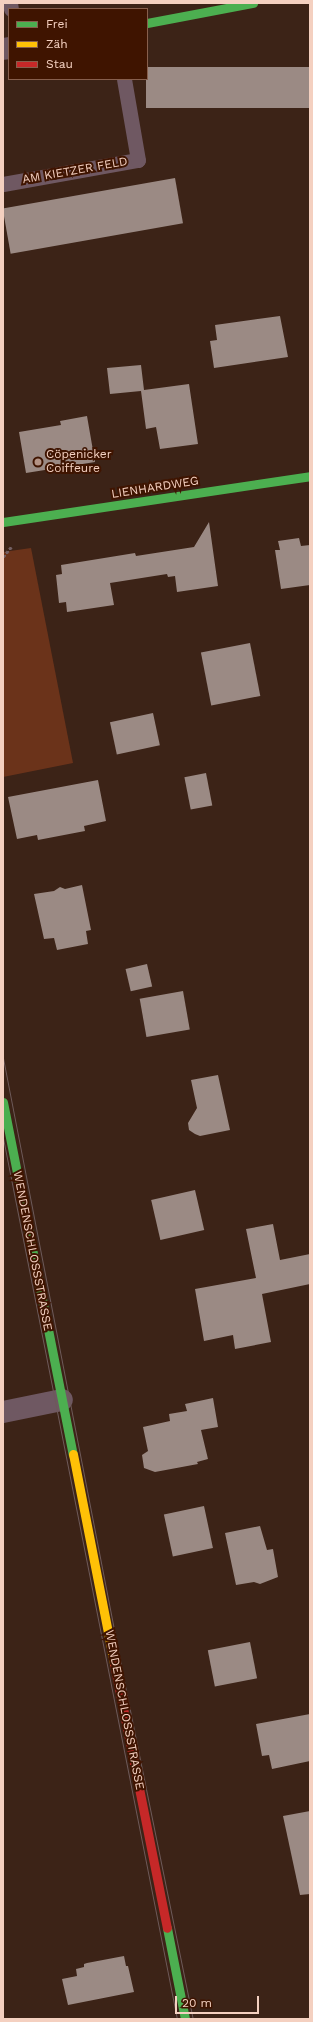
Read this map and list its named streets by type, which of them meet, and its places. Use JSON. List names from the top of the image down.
{
  "streets": {
    "street": ["LIENHARDWEG", "WENDENSCHLOSSSTRASSE"],
    "lane": ["AM KIETZER FELD"]
  },
  "places": ["Cöpenicker Coiffeure"],
  "legend": ["Frei", "Zäh", "Stau"],
  "scale_bar": "20 m"
}
